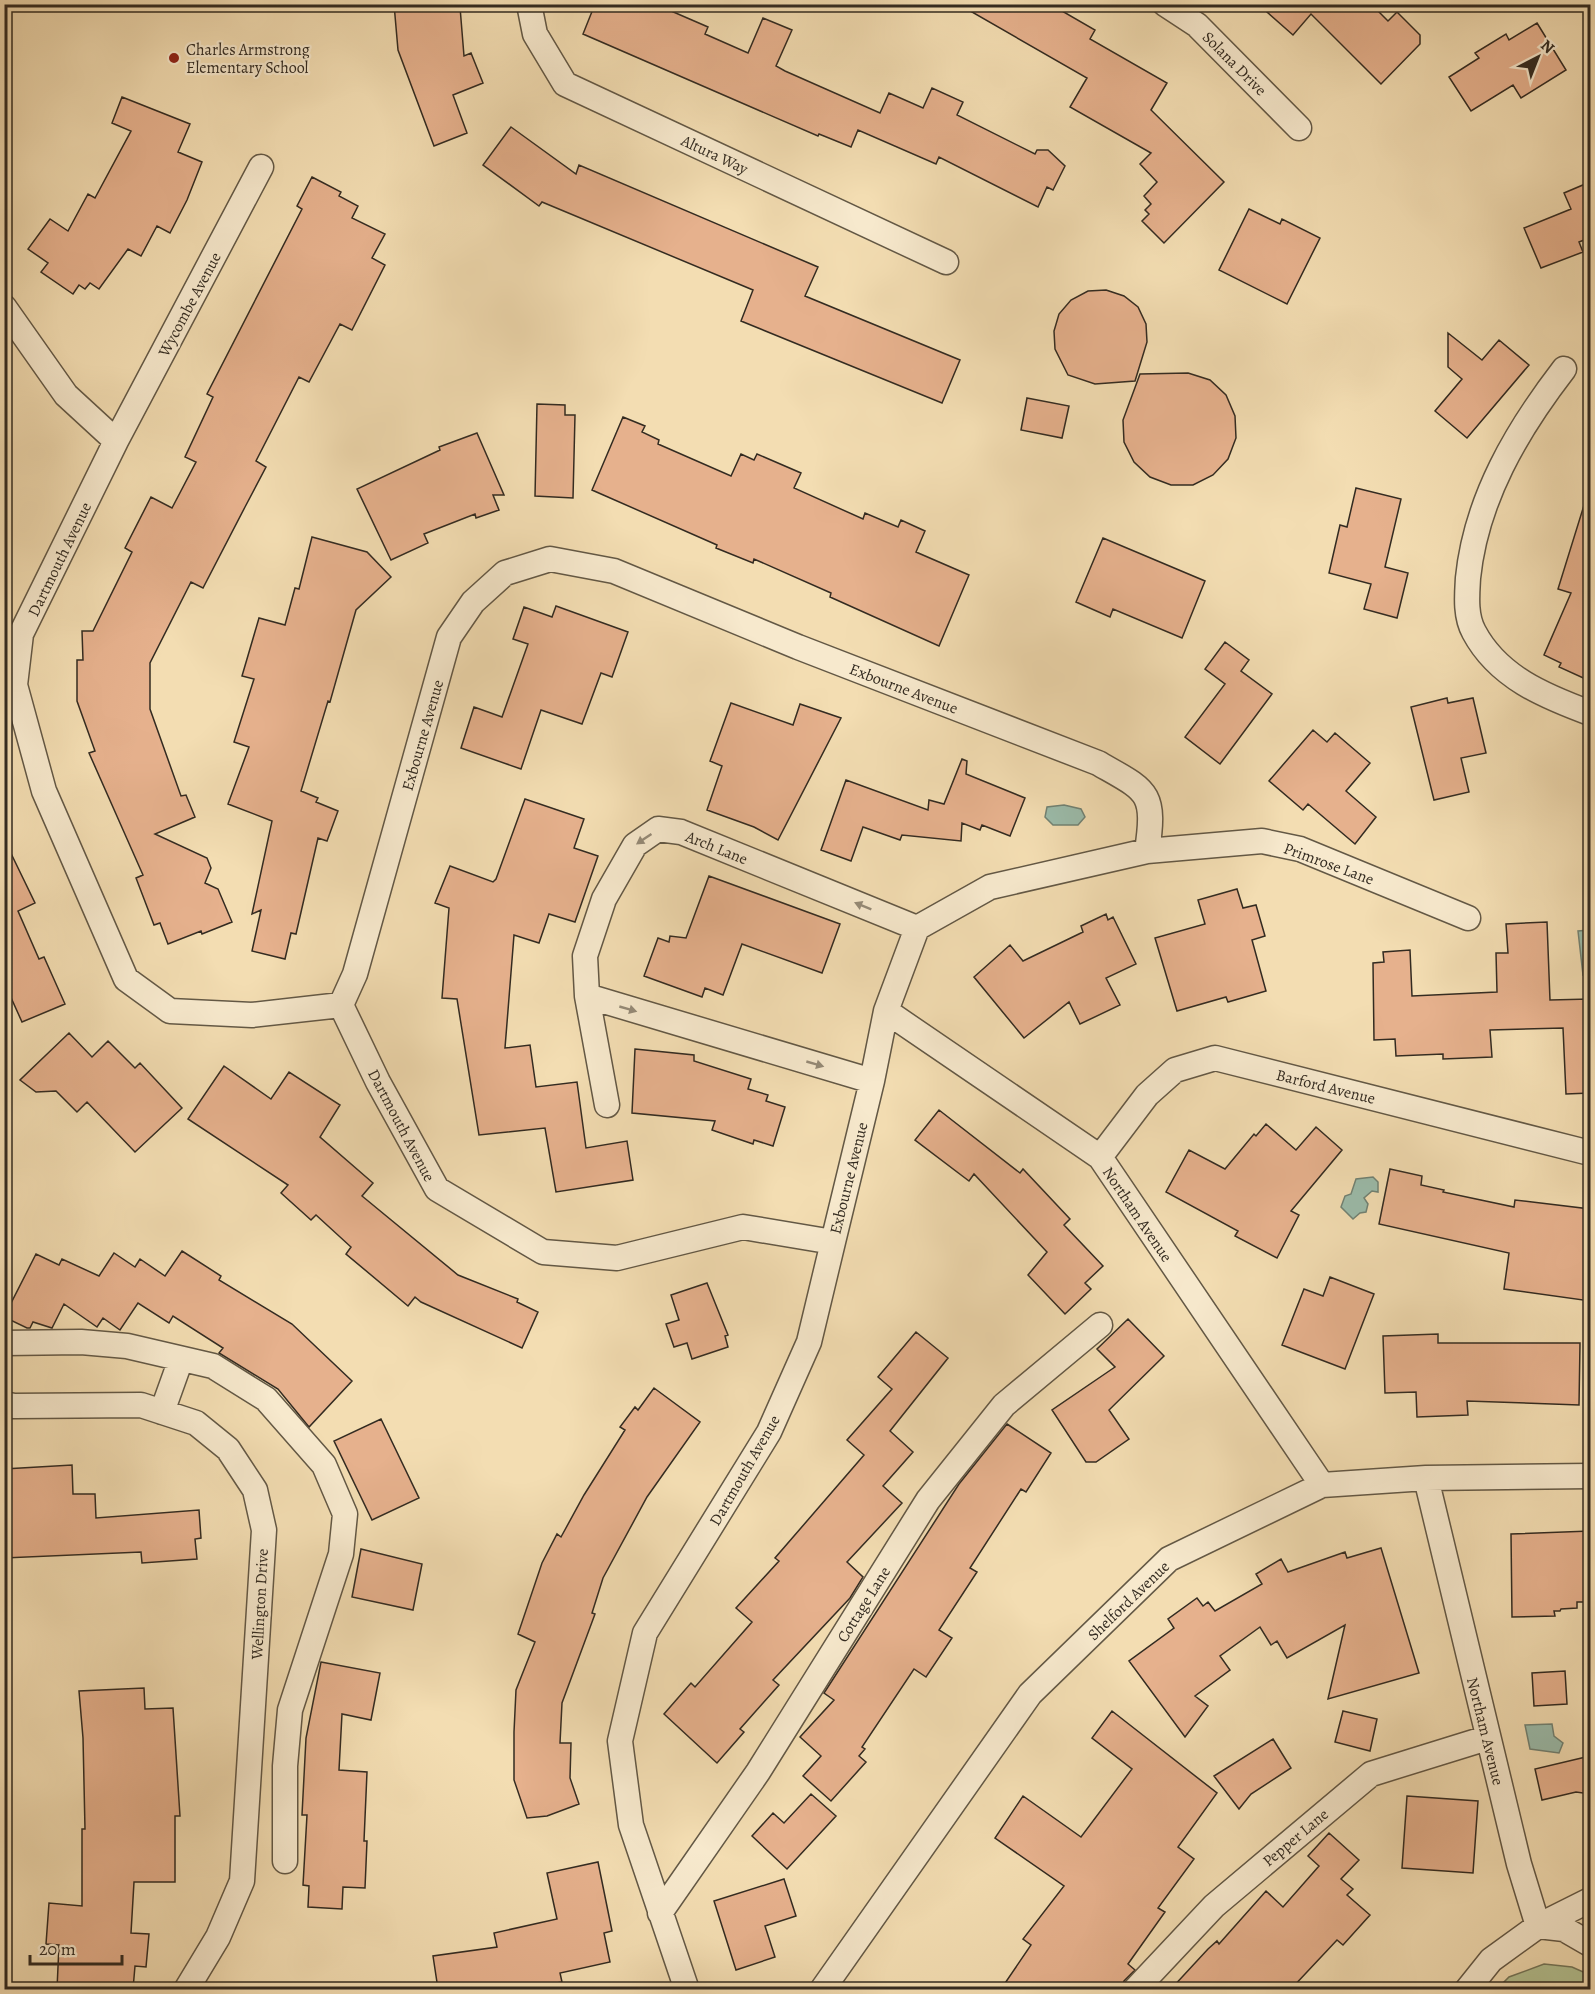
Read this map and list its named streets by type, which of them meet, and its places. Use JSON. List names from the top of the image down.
{
  "streets": {
    "street": [
      "Solana Drive",
      "Altura Way",
      "Wycombe Avenue",
      "Dartmouth Avenue",
      "Exbourne Avenue",
      "Arch Lane",
      "Primrose Lane",
      "Barford Avenue",
      "Northam Avenue",
      "Shelford Avenue",
      "Wellington Drive",
      "Cottage Lane",
      "Pepper Lane"
    ]
  },
  "crossings": [
    ["Wycombe Avenue", "Dartmouth Avenue"],
    ["Dartmouth Avenue", "Exbourne Avenue"],
    ["Dartmouth Avenue", "Cottage Lane"],
    ["Exbourne Avenue", "Arch Lane"],
    ["Exbourne Avenue", "Primrose Lane"],
    ["Exbourne Avenue", "Northam Avenue"],
    ["Barford Avenue", "Northam Avenue"],
    ["Northam Avenue", "Shelford Avenue"],
    ["Northam Avenue", "Pepper Lane"]
  ],
  "places": ["Charles Armstrong Elementary School"],
  "scale_bar": "20 m",
  "north": "top right"
}
